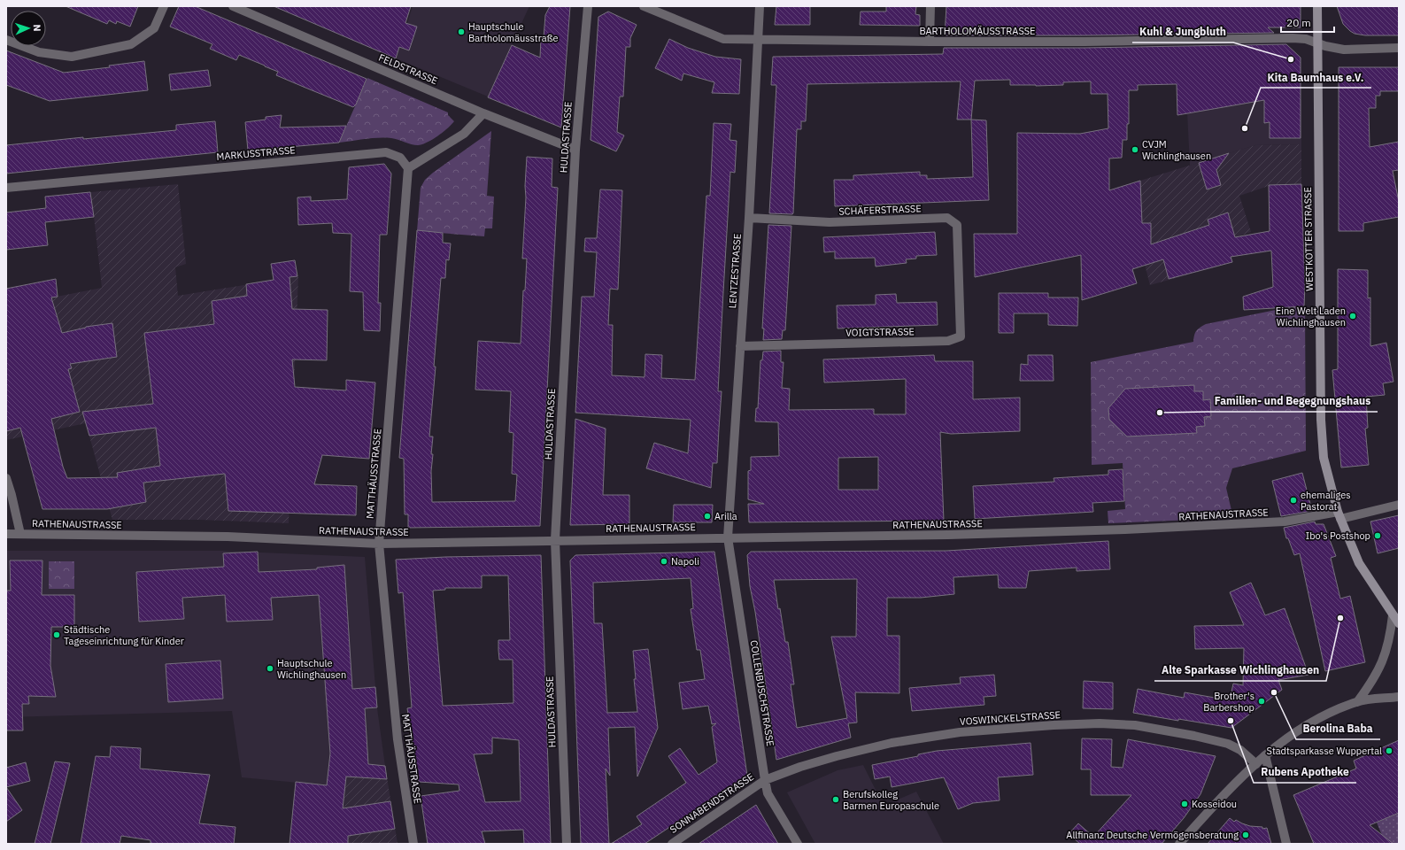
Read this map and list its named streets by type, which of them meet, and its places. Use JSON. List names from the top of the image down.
{
  "streets": {
    "main road": ["WESTKOTTER STRASSE"],
    "street": [
      "BARTHOLOMÄUSSTRASSE",
      "FELDSTRASSE",
      "HULDASTRASSE",
      "MARKUSSTRASSE",
      "SCHÄFERSTRASSE",
      "LENTZESTRASSE",
      "VOIGTSTRASSE",
      "MATTHÄUSSTRASSE",
      "RATHENAUSTRASSE",
      "COLLENBUSCHSTRASSE",
      "VOSWINCKELSTRASSE",
      "SONNABENDSTRASSE"
    ]
  },
  "crossings": [
    ["BARTHOLOMÄUSSTRASSE", "WESTKOTTER STRASSE"],
    ["BARTHOLOMÄUSSTRASSE", "LENTZESTRASSE"],
    ["FELDSTRASSE", "HULDASTRASSE"],
    ["HULDASTRASSE", "RATHENAUSTRASSE"],
    ["MARKUSSTRASSE", "MATTHÄUSSTRASSE"],
    ["SCHÄFERSTRASSE", "LENTZESTRASSE"],
    ["SCHÄFERSTRASSE", "VOIGTSTRASSE"],
    ["WESTKOTTER STRASSE", "RATHENAUSTRASSE"],
    ["LENTZESTRASSE", "VOIGTSTRASSE"],
    ["LENTZESTRASSE", "RATHENAUSTRASSE"],
    ["LENTZESTRASSE", "COLLENBUSCHSTRASSE"],
    ["MATTHÄUSSTRASSE", "RATHENAUSTRASSE"],
    ["RATHENAUSTRASSE", "COLLENBUSCHSTRASSE"],
    ["COLLENBUSCHSTRASSE", "VOSWINCKELSTRASSE"],
    ["COLLENBUSCHSTRASSE", "SONNABENDSTRASSE"],
    ["VOSWINCKELSTRASSE", "SONNABENDSTRASSE"]
  ],
  "places": [
    "Hauptschule Bartholomäusstraße",
    "Kuhl & Jungbluth",
    "Kita Baumhaus e.V.",
    "CVJM Wichlinghausen",
    "Eine Welt Laden Wichlinghausen",
    "Familien- und Begegnungshaus",
    "ehemaliges Pastorat",
    "Arilla",
    "Ibo's Postshop",
    "Napoli",
    "Alte Sparkasse Wichlinghausen",
    "Städtische Tageseinrichtung für Kinder",
    "Hauptschule Wichlinghausen",
    "Berolina Baba",
    "Brother's Barbershop",
    "Rubens Apotheke",
    "Stadtsparkasse Wuppertal",
    "Berufskolleg Barmen Europaschule",
    "Kosseidou",
    "Allfinanz Deutsche Vermögensberatung"
  ],
  "scale_bar": "20 m",
  "north": "right"
}
